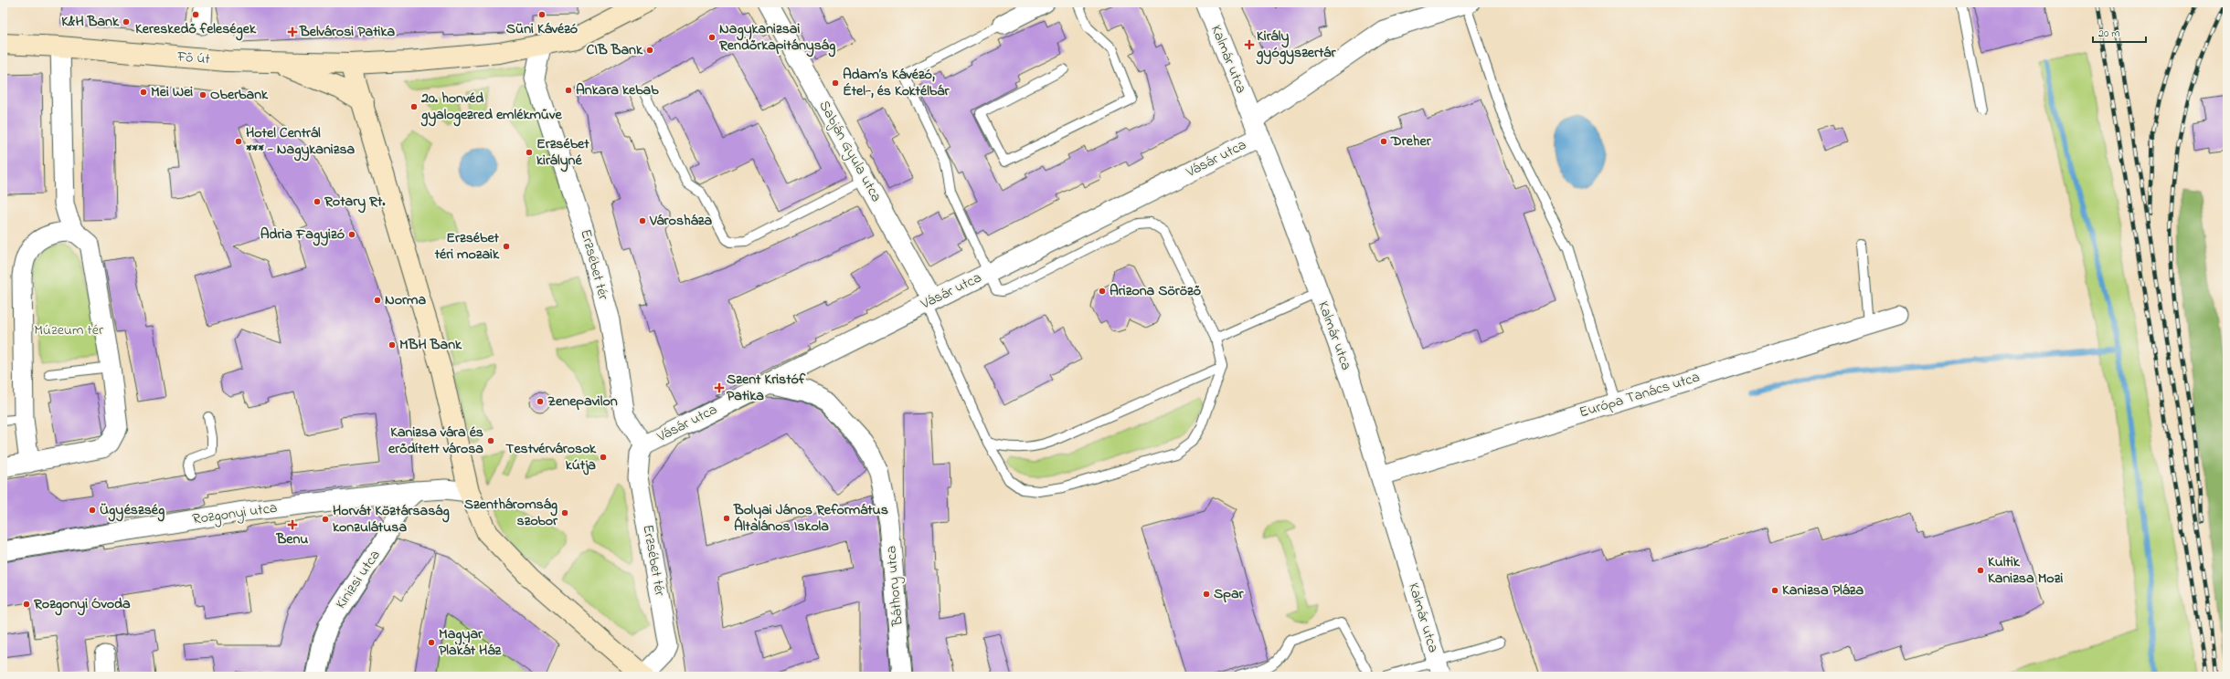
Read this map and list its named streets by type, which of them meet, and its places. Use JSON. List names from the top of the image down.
{
  "streets": {
    "street": [
      "Fő út",
      "Kalmár utca",
      "Sabján Gyula utca",
      "Vásár utca",
      "Erzsébet tér",
      "Európa Tanács utca",
      "Rozgonyi utca",
      "Kinizsi utca",
      "Báthory utca"
    ]
  },
  "crossings": [
    ["Fő út", "Erzsébet tér"],
    ["Kalmár utca", "Vásár utca"],
    ["Kalmár utca", "Európa Tanács utca"],
    ["Sabján Gyula utca", "Vásár utca"],
    ["Vásár utca", "Erzsébet tér"],
    ["Vásár utca", "Báthory utca"],
    ["Rozgonyi utca", "Kinizsi utca"]
  ],
  "parks": ["Múzeum tér"],
  "places": {
    "other": [
      "Kereskedő feleségek",
      "Süni Kávézó",
      "K&H Bank",
      "Nagykanizsai Rendőrkapitányság",
      "CIB Bank",
      "Adam’s Kávézó, Étel-, és Koktélbár",
      "Ankara kebab",
      "Mei Wei",
      "Oberbank",
      "20. honvéd gyalogezred emlékműve",
      "Hotel Centrál *** - Nagykanizsa",
      "Dreher",
      "Erzsébet királyné",
      "Rotary Rt.",
      "Városháza",
      "Adria Fagyizó",
      "Erzsébet téri mozaik",
      "Arizona Söröző",
      "Norma",
      "MBH Bank",
      "Zenepavilon",
      "Kanizsa vára és erődített városa",
      "Testvérvárosok kútja",
      "Ügyészség",
      "Szentháromság szobor",
      "Bolyai János Református Általános Iskola",
      "Horvát Köztársaság konzulátusa",
      "Kultik Kanizsa Mozi",
      "Kanizsa Pláza",
      "Spar",
      "Rozgonyi Óvoda",
      "Magyar Plakát Ház"
    ],
    "health": [
      "Belvárosi Patika",
      "Király gyógyszertár",
      "Szent Kristóf Patika",
      "Benu"
    ]
  },
  "scale_bar": "20 m"
}
